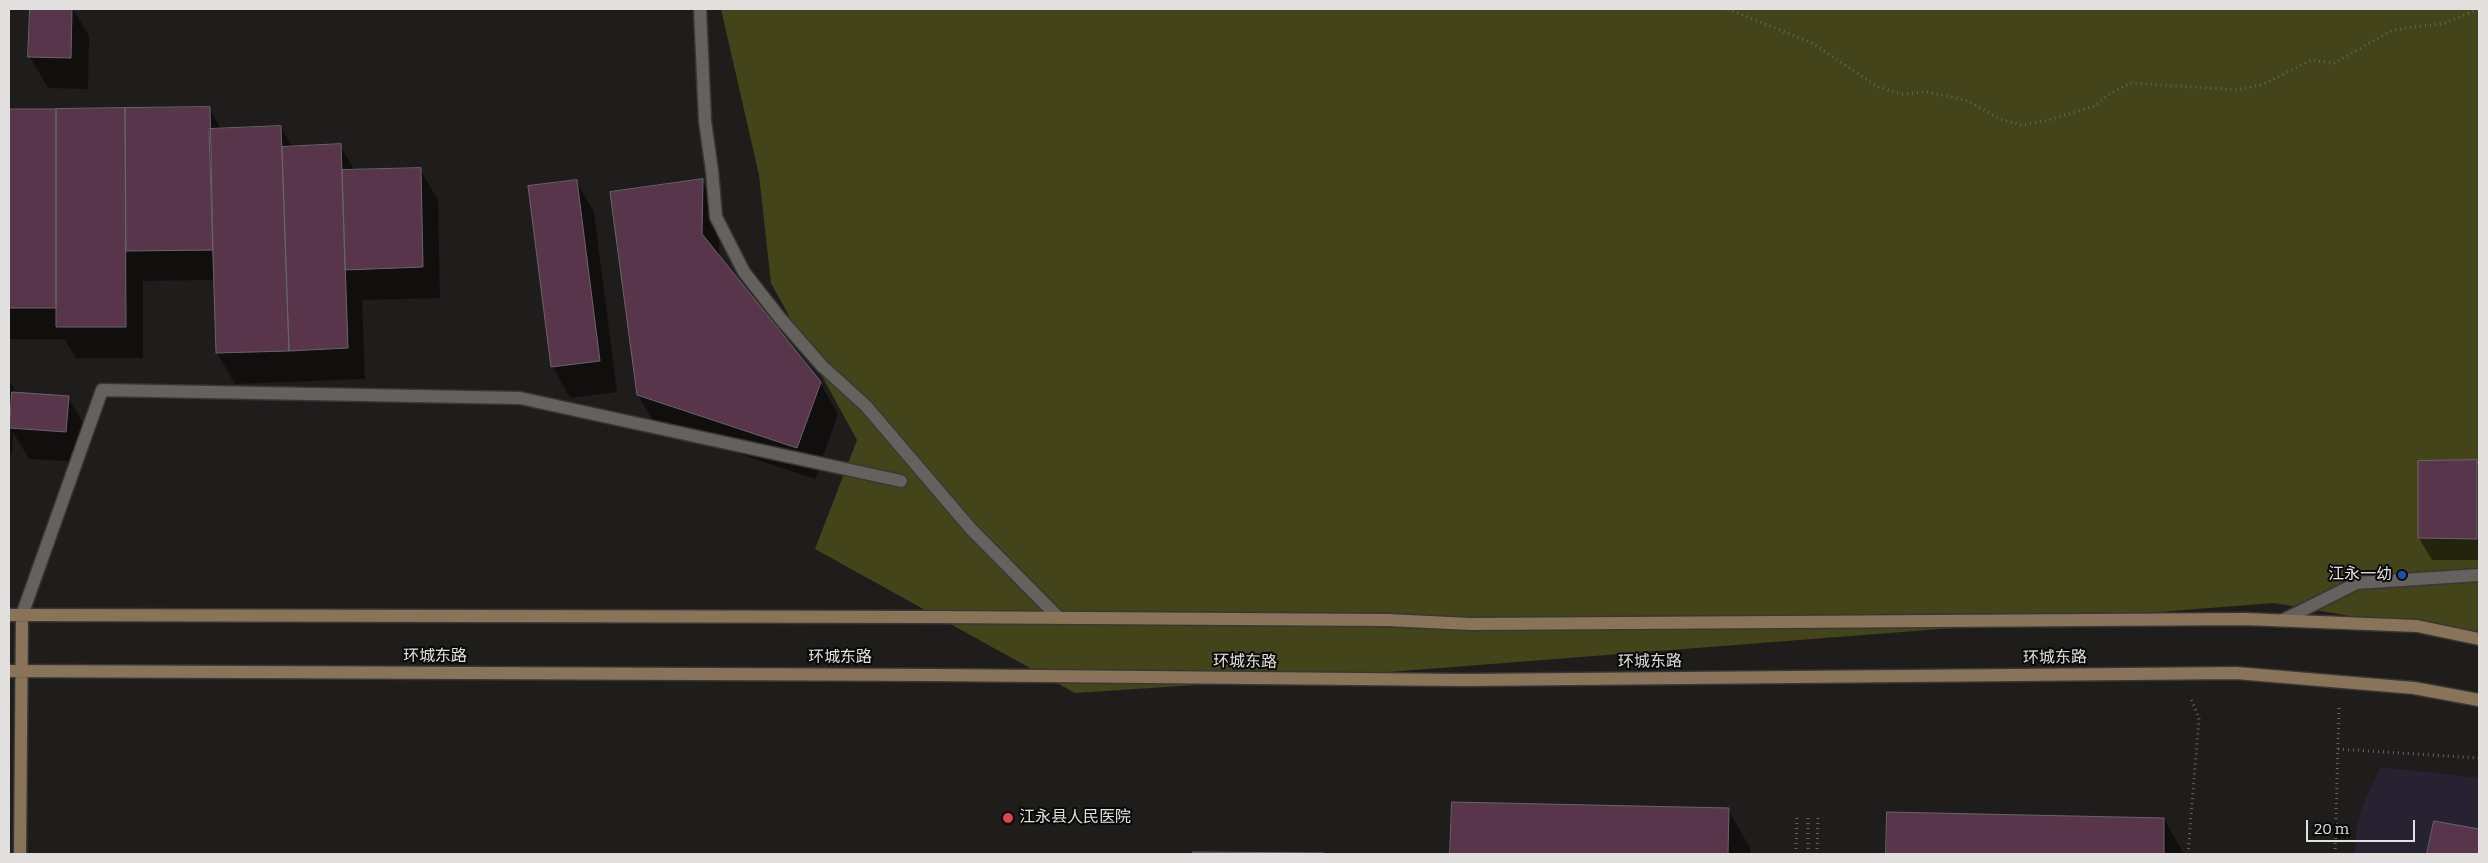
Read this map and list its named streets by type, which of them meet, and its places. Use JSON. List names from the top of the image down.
{
  "streets": {
    "main road": ["环城东路"]
  },
  "places": ["江永一幼", "江永县人民医院"],
  "scale_bar": "20 m"
}
